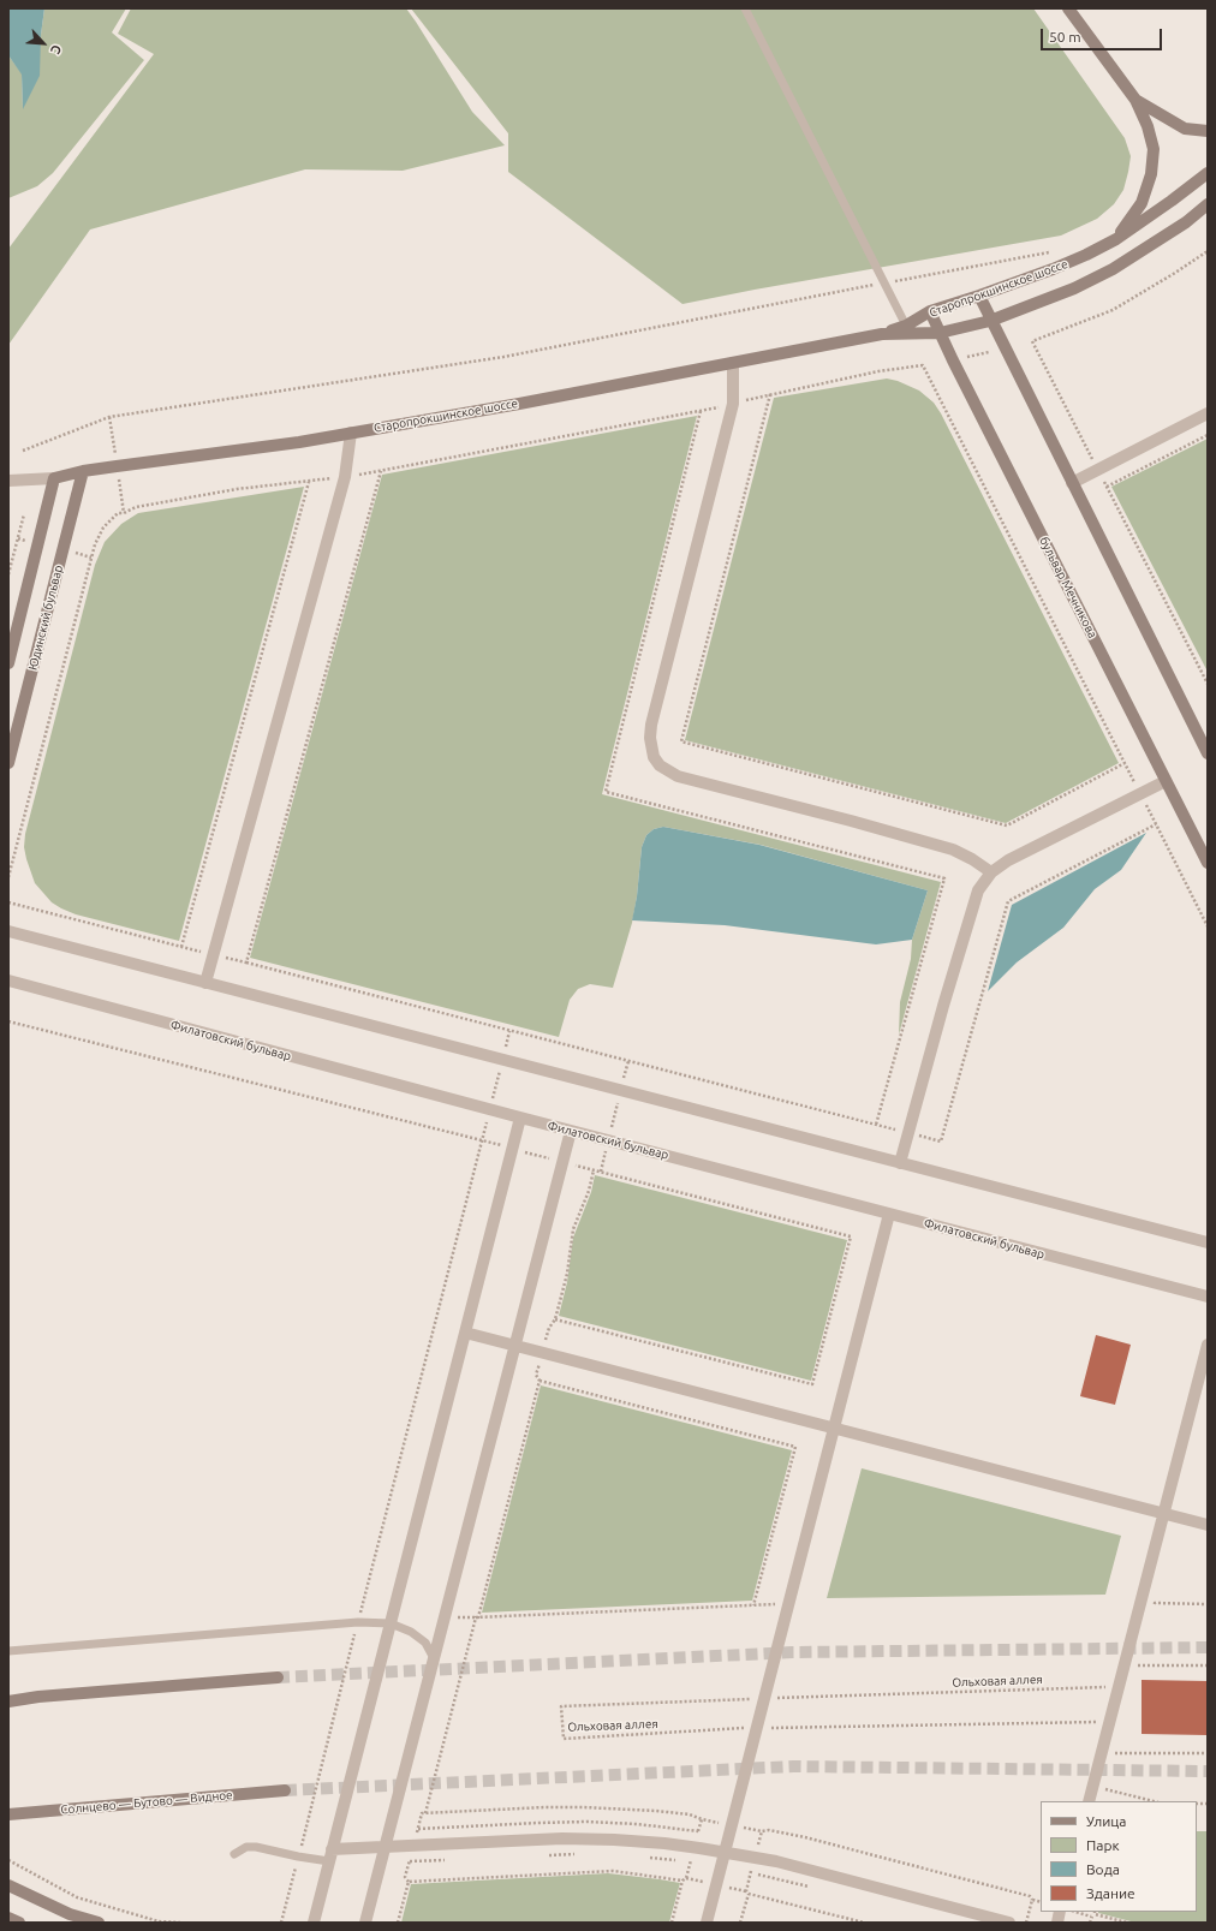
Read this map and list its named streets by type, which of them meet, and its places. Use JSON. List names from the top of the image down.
{
  "streets": {
    "street": [
      "Старопрокшинское шоссе",
      "бульвар Мечникова",
      "Юдинский бульвар",
      "Филатовский бульвар",
      "Солнцево — Бутово — Видное"
    ],
    "path": ["Ольховая аллея"]
  },
  "crossings": [
    ["Старопрокшинское шоссе", "бульвар Мечникова"],
    ["Старопрокшинское шоссе", "Юдинский бульвар"]
  ],
  "legend": [
    "Улица",
    "Парк",
    "Вода",
    "Здание"
  ],
  "scale_bar": "50 m",
  "north": "bottom right"
}
